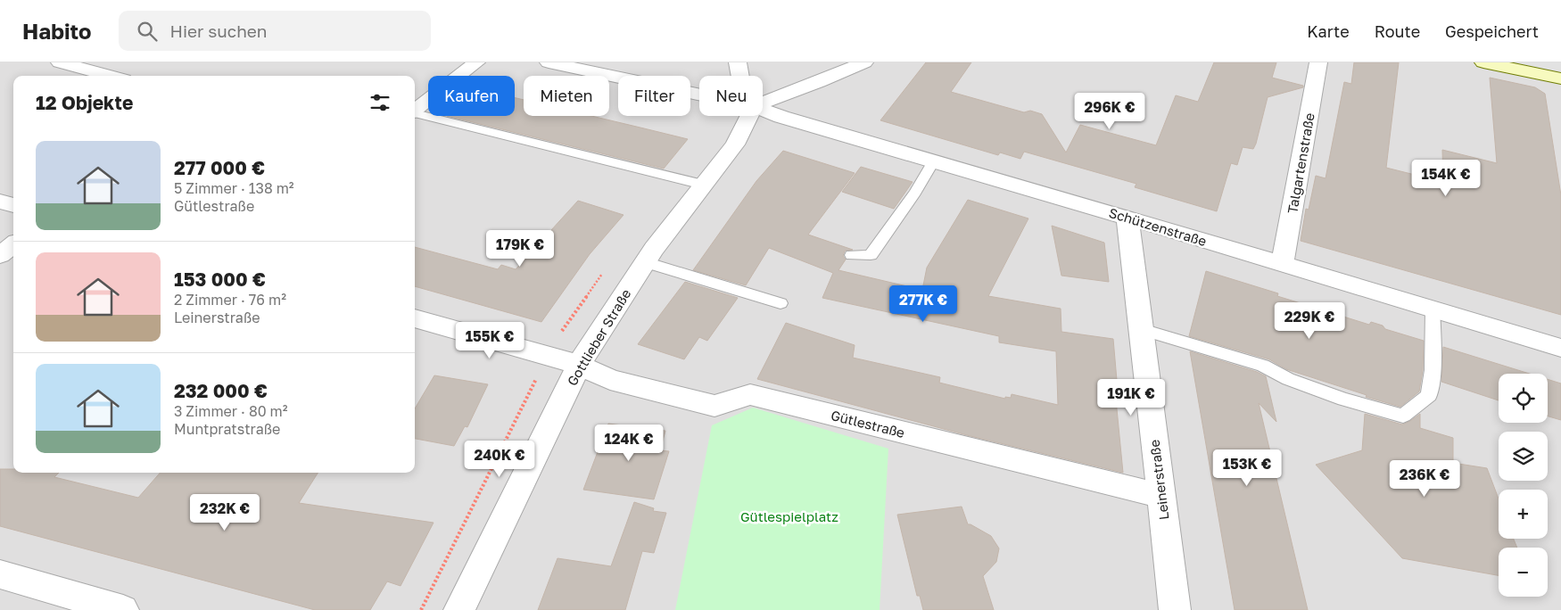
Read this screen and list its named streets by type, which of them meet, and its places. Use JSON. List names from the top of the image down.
{
  "streets": {
    "street": [
      "Talgartenstraße",
      "Schützenstraße",
      "Gottlieber Straße",
      "Gütlestraße",
      "Leinerstraße"
    ]
  },
  "crossings": [
    ["Talgartenstraße", "Schützenstraße"],
    ["Schützenstraße", "Leinerstraße"],
    ["Gottlieber Straße", "Gütlestraße"],
    ["Gütlestraße", "Leinerstraße"]
  ],
  "parks": ["Gütlespielplatz"],
  "page": {
    "header": "Habito",
    "search": "Hier suchen",
    "nav": ["Karte", "Route", "Gespeichert"],
    "chip": [
      "Kaufen",
      "Mieten",
      "Filter",
      "Neu"
    ],
    "heading": "12 Objekte",
    "price": [
      "296K €",
      "154K €",
      "179K €",
      "277K €",
      "229K €",
      "155K €",
      "191K €",
      "124K €",
      "240K €",
      "153K €",
      "236K €",
      "232K €"
    ],
    "list": [
      {
        "name": "277 000 €",
        "note": "5 Zimmer · 138 m² · Gütlestraße"
      },
      {
        "name": "153 000 €",
        "note": "2 Zimmer · 76 m² · Leinerstraße"
      },
      {
        "name": "232 000 €",
        "note": "3 Zimmer · 80 m² · Muntpratstraße"
      }
    ],
    "map_buttons": ["+", "−"]
  }
}
